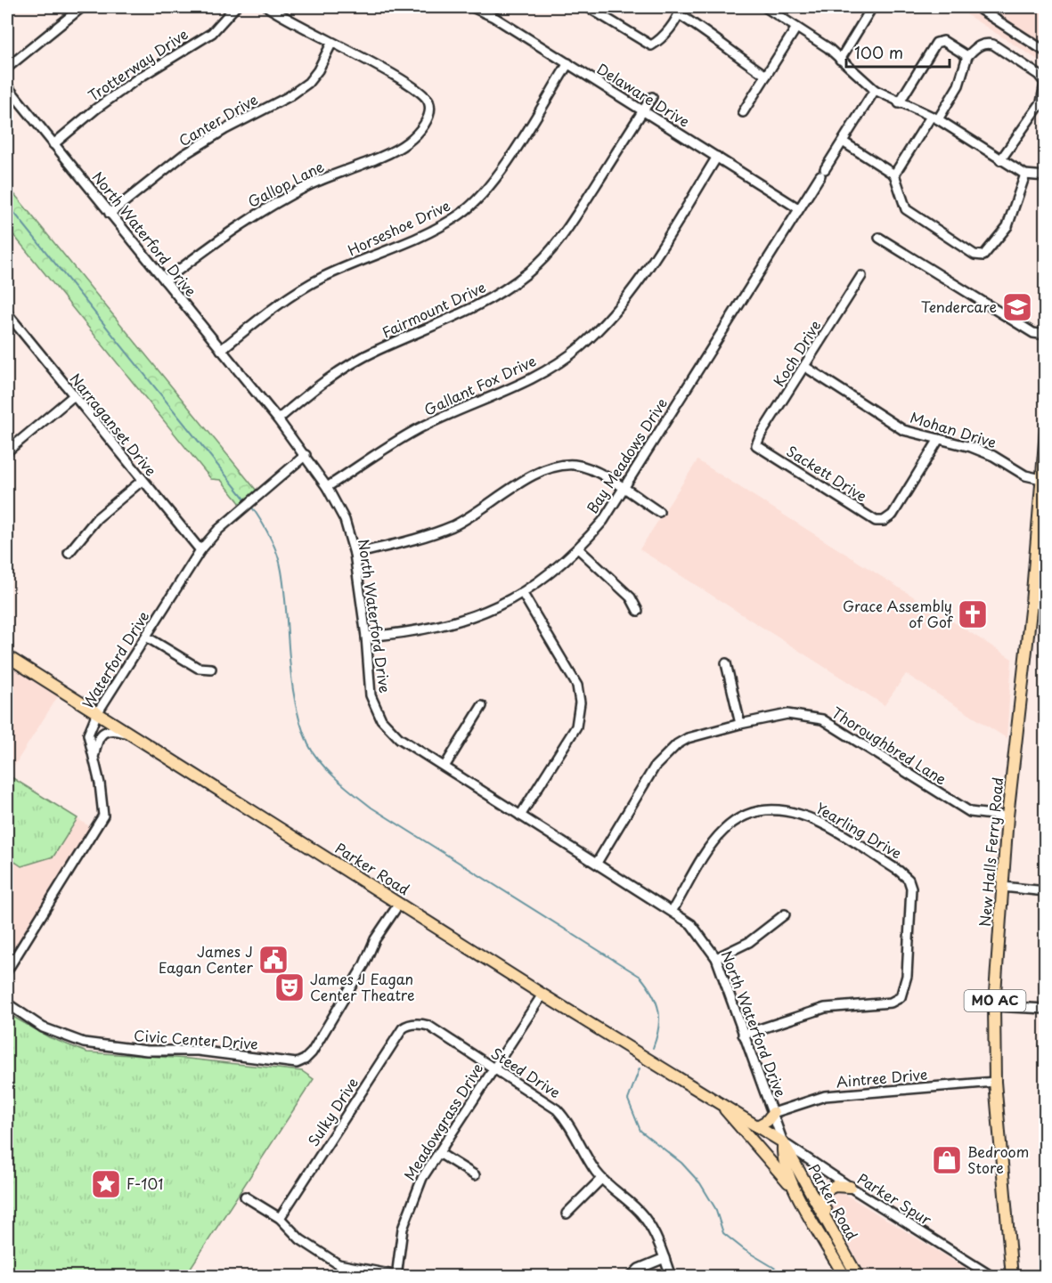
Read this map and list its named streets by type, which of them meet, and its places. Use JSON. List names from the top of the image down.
{
  "streets": {
    "main road": ["New Halls Ferry Road", "Parker Road", "MO AC"],
    "street": [
      "Trotterway Drive",
      "Delaware Drive",
      "Canter Drive",
      "Gallop Lane",
      "Horseshoe Drive",
      "North Waterford Drive",
      "Fairmount Drive",
      "Koch Drive",
      "Gallant Fox Drive",
      "Narraganset Drive",
      "Mohan Drive",
      "Bay Meadows Drive",
      "Sackett Drive",
      "Waterford Drive",
      "Thoroughbred Lane",
      "Yearling Drive",
      "Civic Center Drive",
      "Steed Drive",
      "Aintree Drive",
      "Sulky Drive",
      "Meadowgrass Drive",
      "Parker Spur"
    ]
  },
  "crossings": [
    ["Trotterway Drive", "North Waterford Drive"],
    ["Delaware Drive", "Horseshoe Drive"],
    ["Delaware Drive", "Fairmount Drive"],
    ["Delaware Drive", "Gallant Fox Drive"],
    ["Delaware Drive", "Bay Meadows Drive"],
    ["Canter Drive", "Gallop Lane"],
    ["Canter Drive", "North Waterford Drive"],
    ["Gallop Lane", "North Waterford Drive"],
    ["Horseshoe Drive", "North Waterford Drive"],
    ["North Waterford Drive", "Fairmount Drive"],
    ["North Waterford Drive", "Gallant Fox Drive"],
    ["North Waterford Drive", "Bay Meadows Drive"],
    ["North Waterford Drive", "Waterford Drive"],
    ["North Waterford Drive", "Thoroughbred Lane"],
    ["North Waterford Drive", "Yearling Drive"],
    ["North Waterford Drive", "Parker Road"],
    ["North Waterford Drive", "Aintree Drive"],
    ["North Waterford Drive", "Parker Spur"],
    ["Koch Drive", "Mohan Drive"],
    ["Koch Drive", "Sackett Drive"],
    ["Narraganset Drive", "Waterford Drive"],
    ["Mohan Drive", "Sackett Drive"],
    ["Mohan Drive", "New Halls Ferry Road"],
    ["Waterford Drive", "Parker Road"],
    ["Thoroughbred Lane", "New Halls Ferry Road"],
    ["New Halls Ferry Road", "Aintree Drive"],
    ["Parker Road", "Civic Center Drive"],
    ["Parker Road", "Meadowgrass Drive"],
    ["Parker Road", "Parker Spur"],
    ["Steed Drive", "Sulky Drive"],
    ["Steed Drive", "Meadowgrass Drive"]
  ],
  "places": {
    "school or university": ["Tendercare"],
    "church": ["Grace Assembly of Gof"],
    "public building": ["James J Eagan Center"],
    "theatre": ["James J Eagan Center Theatre"],
    "shop": ["Bedroom Store"],
    "place": ["F-101"]
  },
  "scale_bar": "100 m"
}
